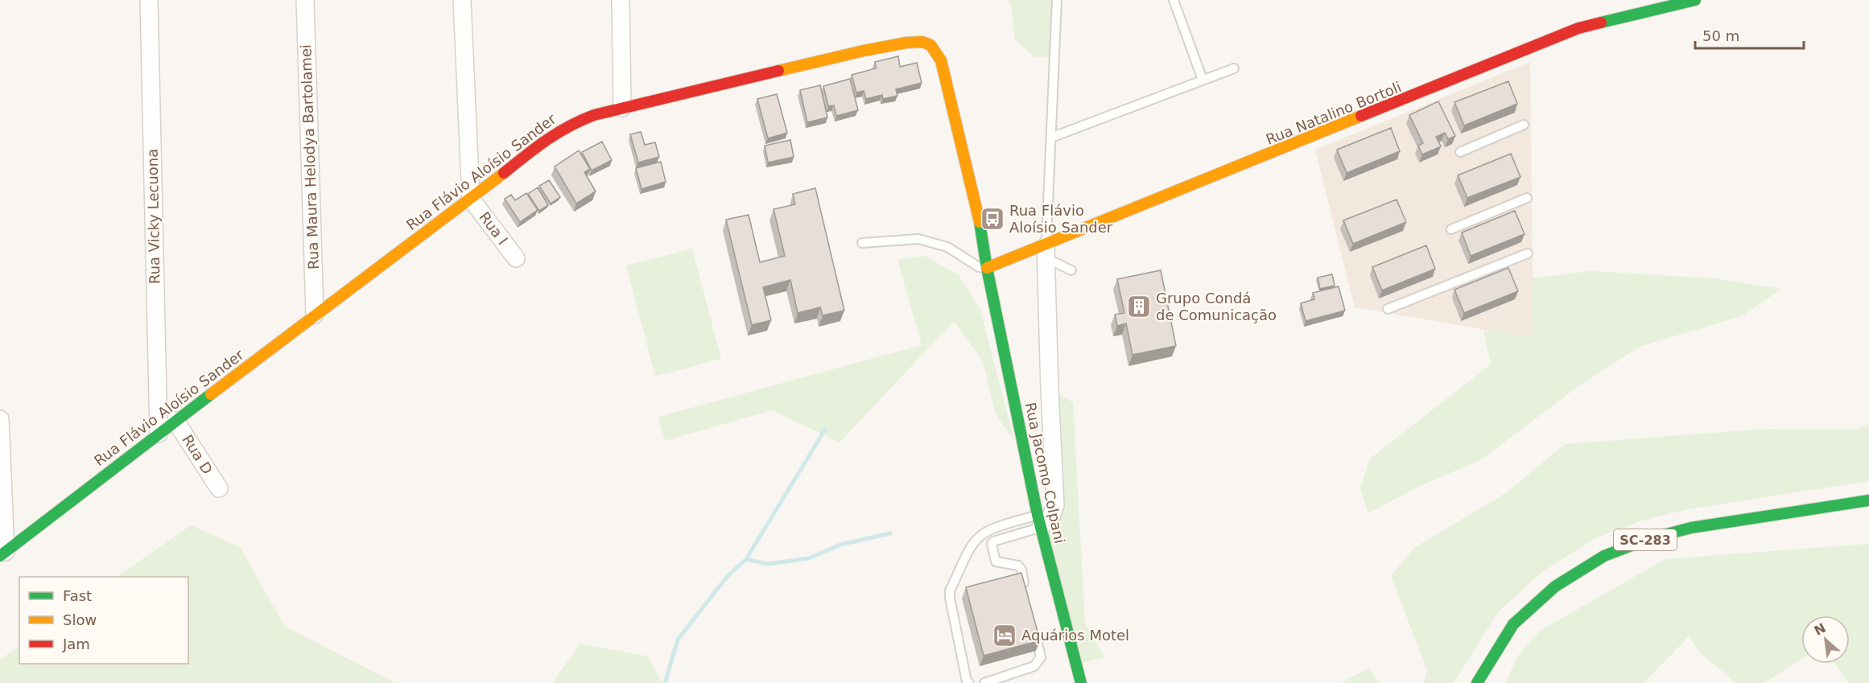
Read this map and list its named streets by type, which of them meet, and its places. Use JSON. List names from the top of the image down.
{
  "streets": {
    "street": [
      "Rua Natalino Bortoli",
      "Rua Maura Helodya Bartolamei",
      "Rua Flávio Aloísio Sander",
      "Rua Vicky Lecuona",
      "Rua I",
      "Rua D",
      "Rua Jacomo Colpani",
      "SC-283"
    ]
  },
  "crossings": [
    ["Rua Natalino Bortoli", "Rua Flávio Aloísio Sander"],
    ["Rua Natalino Bortoli", "Rua Jacomo Colpani"],
    ["Rua Maura Helodya Bartolamei", "Rua Flávio Aloísio Sander"],
    ["Rua Flávio Aloísio Sander", "Rua Vicky Lecuona"],
    ["Rua Flávio Aloísio Sander", "Rua I"],
    ["Rua Flávio Aloísio Sander", "Rua D"],
    ["Rua Flávio Aloísio Sander", "Rua Jacomo Colpani"]
  ],
  "places": {
    "bus stop": ["Rua Flávio Aloísio Sander"],
    "building": ["Grupo Condá de Comunicação"],
    "hotel": ["Aquários Motel"]
  },
  "legend": ["Fast", "Slow", "Jam"],
  "scale_bar": "50 m",
  "north": "top left"
}
